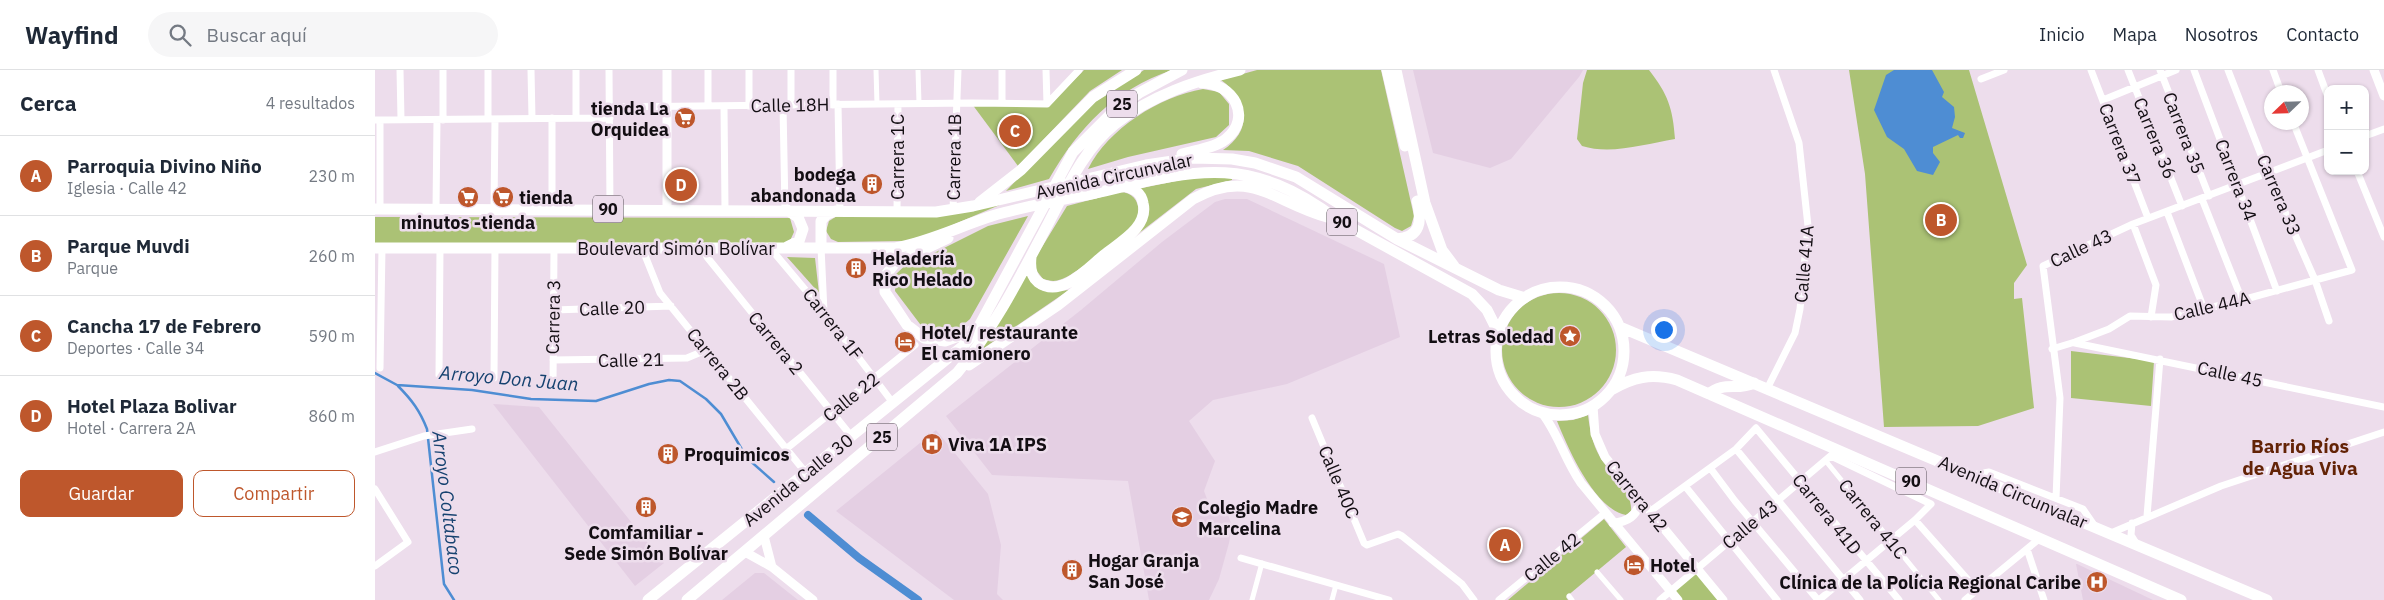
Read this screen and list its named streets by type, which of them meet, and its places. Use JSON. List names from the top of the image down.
{
  "streets": {
    "highway": [
      "25",
      "Avenida Circunvalar",
      "90",
      "Boulevard Simón Bolívar",
      "Avenida Calle 30"
    ],
    "street": [
      "Calle 18H",
      "Carrera 35",
      "Carrera 36",
      "Carrera 37",
      "Carrera 1C",
      "Carrera 1B",
      "Carrera 34",
      "Carrera 33",
      "Calle 43",
      "Calle 41A",
      "Calle 44A",
      "Calle 20",
      "Carrera 3",
      "Carrera 1F",
      "Carrera 2",
      "Calle 21",
      "Carrera 2B",
      "Calle 45",
      "Calle 22",
      "Calle 40C",
      "Carrera 42",
      "Carrera 41D",
      "Carrera 41C",
      "Calle 42"
    ]
  },
  "crossings": [
    ["25", "Avenida Calle 30"],
    ["Calle 18H", "Carrera 1C"],
    ["Calle 18H", "Carrera 1B"],
    ["Carrera 35", "Calle 43"],
    ["Carrera 35", "Calle 44A"],
    ["Carrera 36", "Calle 43"],
    ["Carrera 37", "Calle 43"],
    ["Carrera 1C", "90"],
    ["Carrera 1B", "90"],
    ["Avenida Circunvalar", "90"],
    ["Avenida Circunvalar", "Boulevard Simón Bolívar"],
    ["Avenida Circunvalar", "Calle 43"],
    ["Avenida Circunvalar", "Calle 41A"],
    ["Avenida Circunvalar", "Carrera 42"],
    ["Avenida Circunvalar", "Carrera 41C"],
    ["Carrera 34", "Calle 43"],
    ["Carrera 34", "Calle 44A"],
    ["Carrera 33", "Calle 43"],
    ["Carrera 33", "Calle 44A"],
    ["90", "Carrera 42"],
    ["Boulevard Simón Bolívar", "Carrera 3"],
    ["Boulevard Simón Bolívar", "Carrera 1F"],
    ["Boulevard Simón Bolívar", "Carrera 2"],
    ["Boulevard Simón Bolívar", "Carrera 2B"],
    ["Calle 43", "Calle 44A"],
    ["Calle 43", "Carrera 42"],
    ["Calle 43", "Carrera 41D"],
    ["Calle 43", "Carrera 41C"],
    ["Calle 44A", "Calle 45"],
    ["Calle 20", "Carrera 3"],
    ["Calle 20", "Carrera 2B"],
    ["Carrera 3", "Calle 21"],
    ["Carrera 1F", "Calle 22"],
    ["Carrera 1F", "Avenida Calle 30"],
    ["Carrera 2", "Calle 22"],
    ["Carrera 2", "Avenida Calle 30"],
    ["Calle 21", "Carrera 2B"],
    ["Carrera 2B", "Calle 22"],
    ["Carrera 2B", "Avenida Calle 30"],
    ["Carrera 42", "Calle 42"]
  ],
  "districts": ["Barrio Ríos de Agua Viva"],
  "water": ["Arroyo Don Juan", "Arroyo Coltabaco"],
  "places": {
    "supermarket": ["tienda La Orquidea", "minutos -tienda", "tienda"],
    "building": [
      "bodega abandonada",
      "Heladería Rico Helado",
      "Proquimicos",
      "Comfamiliar - Sede Simón Bolívar",
      "Hogar Granja San José"
    ],
    "place": ["Letras Soledad"],
    "hotel": ["Hotel/ restaurante El camionero", "Hotel"],
    "hospital": ["Viva 1A IPS", "Clínica de la Polícia Regional Caribe"],
    "school or university": ["Colegio Madre Marcelina"]
  },
  "north": "bottom left",
  "page": {
    "header": "Wayfind",
    "search": "Buscar aquí",
    "nav": [
      "Inicio",
      "Mapa",
      "Nosotros",
      "Contacto"
    ],
    "heading": ["Cerca", "4 resultados"],
    "map_buttons": ["+", "−"],
    "pins": [
      "C",
      "D",
      "B",
      "A"
    ],
    "list": [
      {
        "mark": "A",
        "name": "Parroquia Divino Niño",
        "note": "Iglesia · Calle 42",
        "value": "230 m"
      },
      {
        "mark": "B",
        "name": "Parque Muvdi",
        "note": "Parque",
        "value": "260 m"
      },
      {
        "mark": "C",
        "name": "Cancha 17 de Febrero",
        "note": "Deportes · Calle 34",
        "value": "590 m"
      },
      {
        "mark": "D",
        "name": "Hotel Plaza Bolivar",
        "note": "Hotel · Carrera 2A",
        "value": "860 m"
      }
    ],
    "buttons": ["Guardar", "Compartir"]
  }
}
